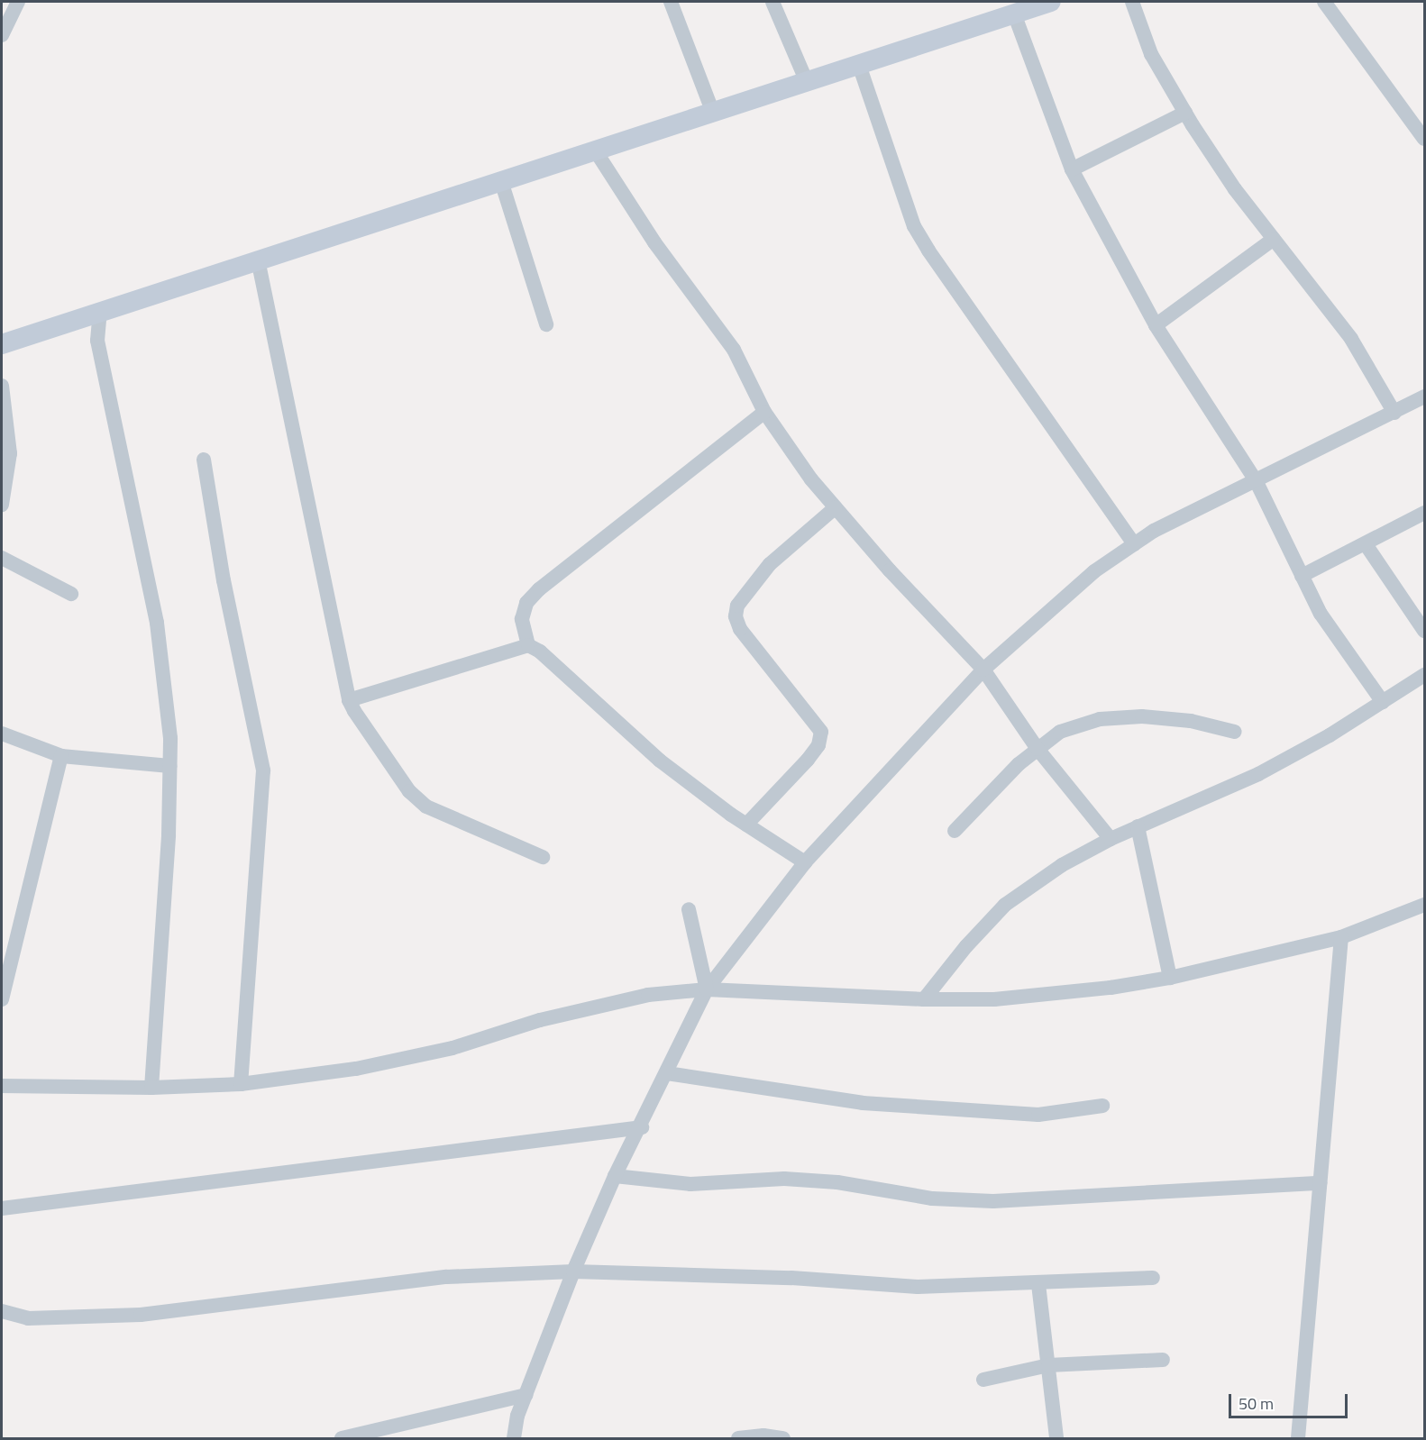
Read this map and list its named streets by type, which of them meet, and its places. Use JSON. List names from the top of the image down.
{
  "scale_bar": "50 m"
}
